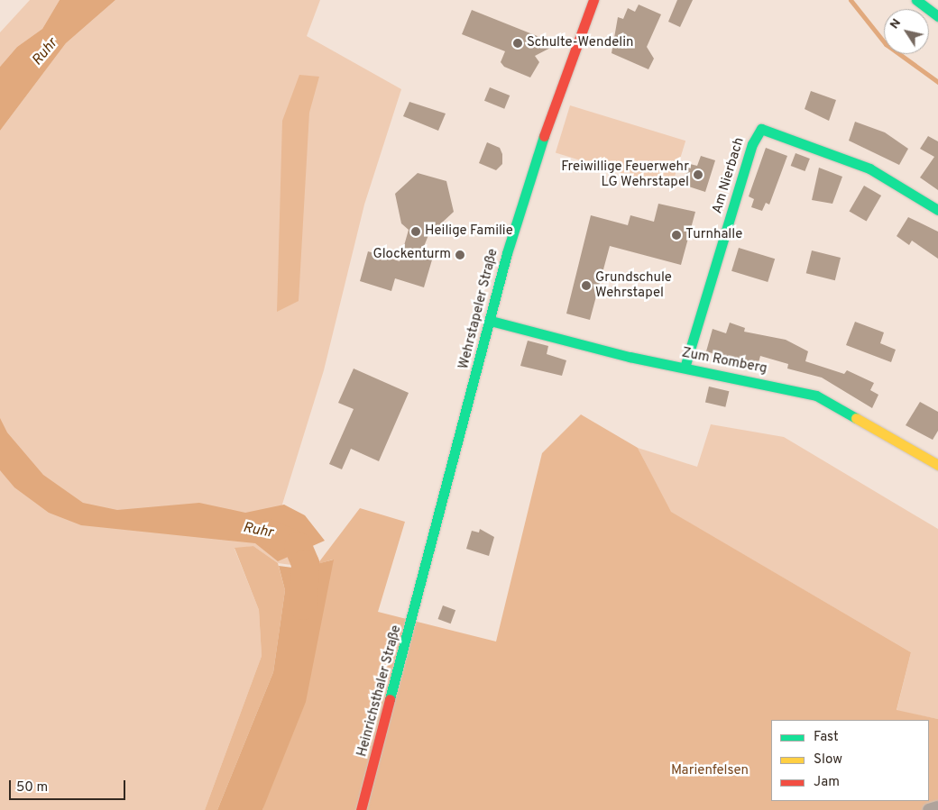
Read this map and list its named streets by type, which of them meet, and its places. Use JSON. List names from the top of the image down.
{
  "streets": {
    "street": [
      "Am Nierbach",
      "Wehrstapeler Straße",
      "Zum Romberg",
      "Heinrichsthaler Straße"
    ]
  },
  "crossings": [
    ["Am Nierbach", "Zum Romberg"],
    ["Wehrstapeler Straße", "Zum Romberg"],
    ["Wehrstapeler Straße", "Heinrichsthaler Straße"]
  ],
  "water": ["Ruhr"],
  "parks": ["Marienfelsen"],
  "places": [
    "Schulte-Wendelin",
    "Freiwillige Feuerwehr LG Wehrstapel",
    "Heilige Familie",
    "Turnhalle",
    "Glockenturm",
    "Grundschule Wehrstapel"
  ],
  "legend": ["Fast", "Slow", "Jam"],
  "scale_bar": "50 m",
  "north": "top left"
}
